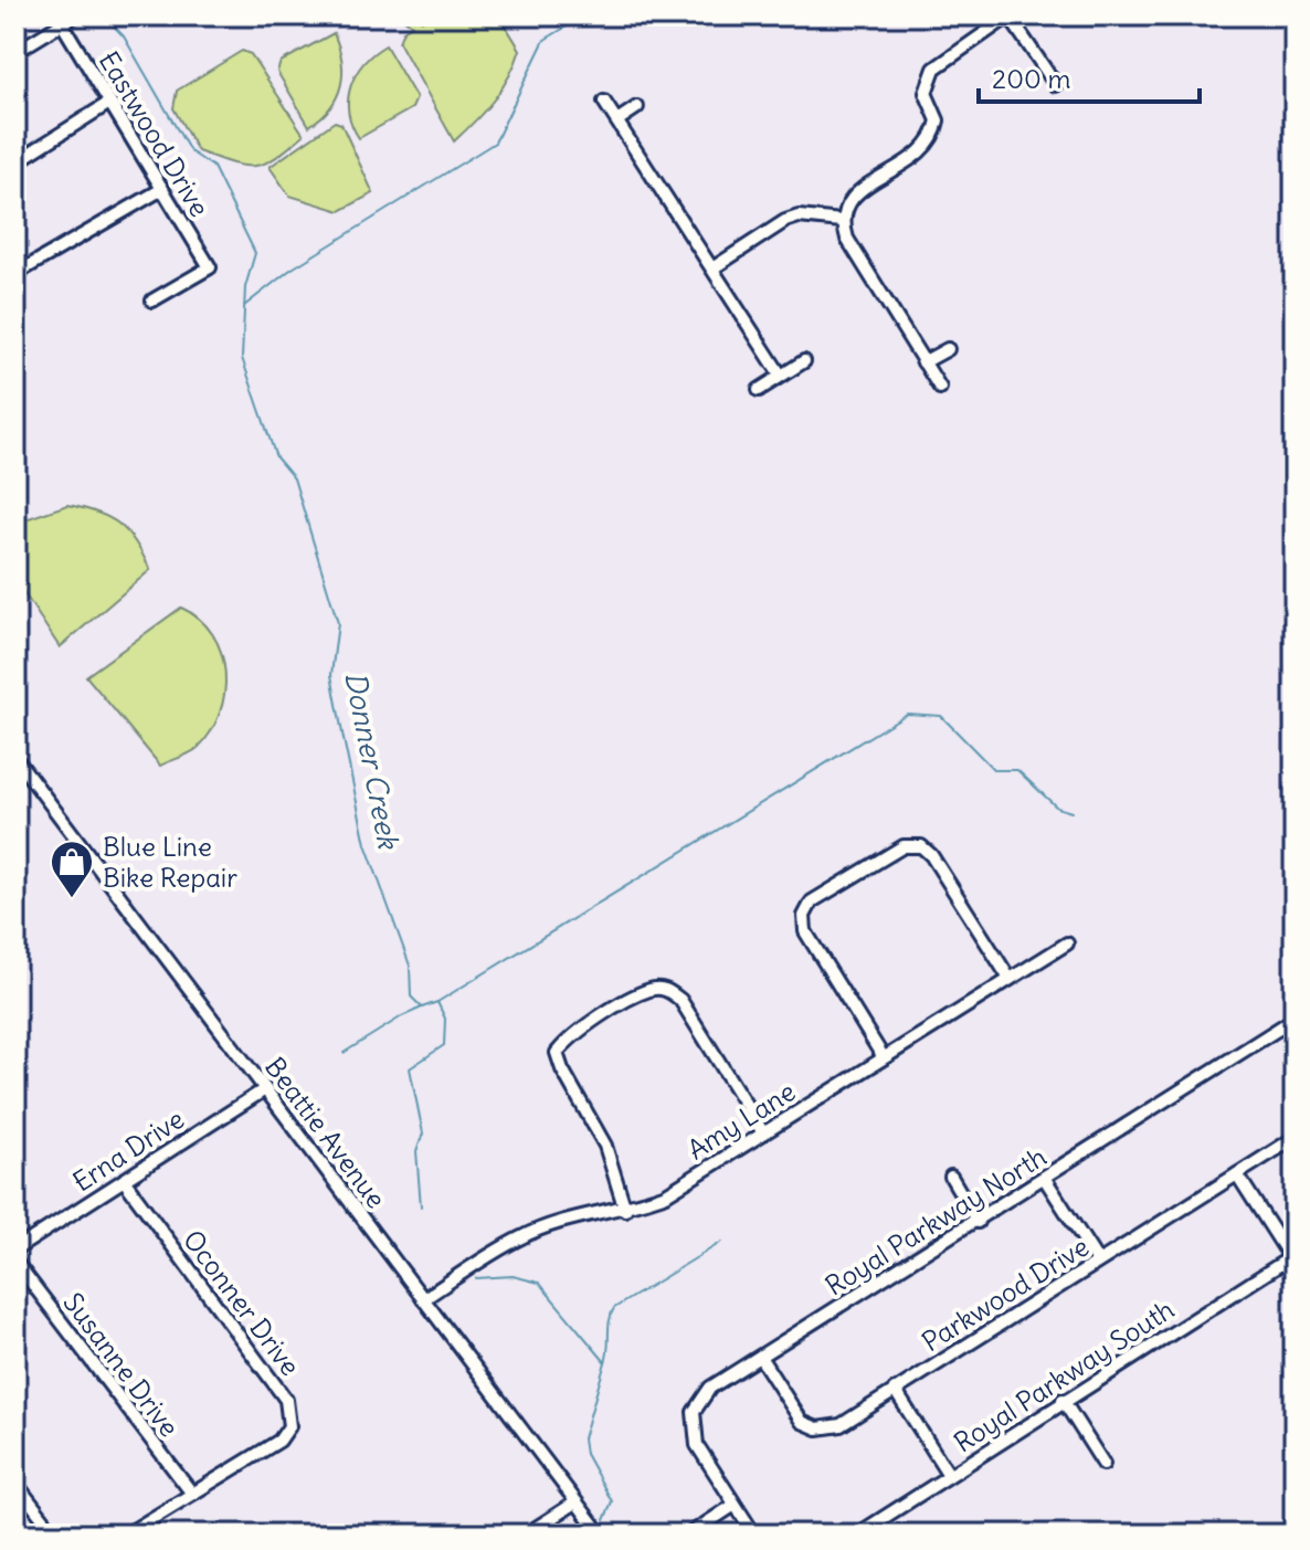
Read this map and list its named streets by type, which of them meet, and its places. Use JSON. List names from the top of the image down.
{
  "streets": {
    "street": [
      "Eastwood Drive",
      "Amy Lane",
      "Beattie Avenue",
      "Erna Drive",
      "Royal Parkway North",
      "Parkwood Drive",
      "Oconner Drive",
      "Susanne Drive",
      "Royal Parkway South"
    ]
  },
  "crossings": [
    ["Amy Lane", "Beattie Avenue"],
    ["Beattie Avenue", "Erna Drive"],
    ["Erna Drive", "Oconner Drive"],
    ["Royal Parkway North", "Parkwood Drive"],
    ["Oconner Drive", "Susanne Drive"]
  ],
  "water": ["Donner Creek"],
  "places": {
    "shop": ["Blue Line Bike Repair"]
  },
  "scale_bar": "200 m"
}
